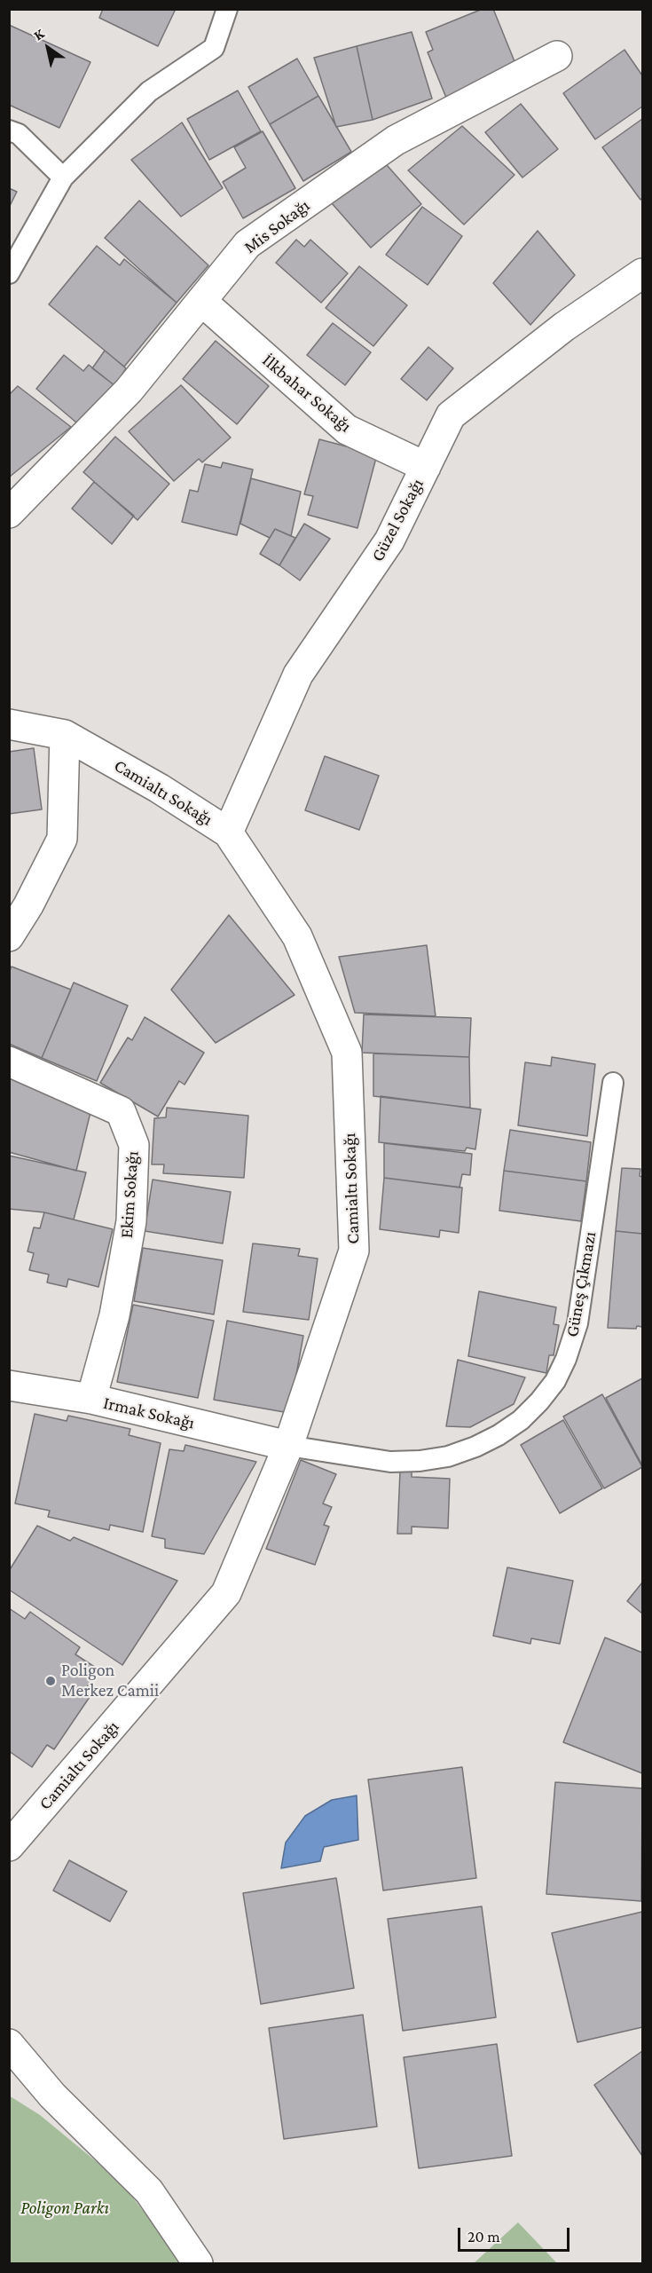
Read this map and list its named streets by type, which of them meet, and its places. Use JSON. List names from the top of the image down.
{
  "streets": {
    "street": [
      "Mis Sokağı",
      "İlkbahar Sokağı",
      "Güzel Sokağı",
      "Camialtı Sokağı",
      "Ekim Sokağı",
      "Irmak Sokağı"
    ],
    "lane": ["Güneş Çıkmazı"]
  },
  "crossings": [
    ["Mis Sokağı", "İlkbahar Sokağı"],
    ["İlkbahar Sokağı", "Güzel Sokağı"],
    ["Güzel Sokağı", "Camialtı Sokağı"],
    ["Camialtı Sokağı", "Güneş Çıkmazı"],
    ["Camialtı Sokağı", "Irmak Sokağı"],
    ["Ekim Sokağı", "Irmak Sokağı"],
    ["Güneş Çıkmazı", "Irmak Sokağı"]
  ],
  "parks": ["Poligon Parkı"],
  "places": ["Poligon Merkez Camii"],
  "scale_bar": "20 m",
  "north": "top left"
}
